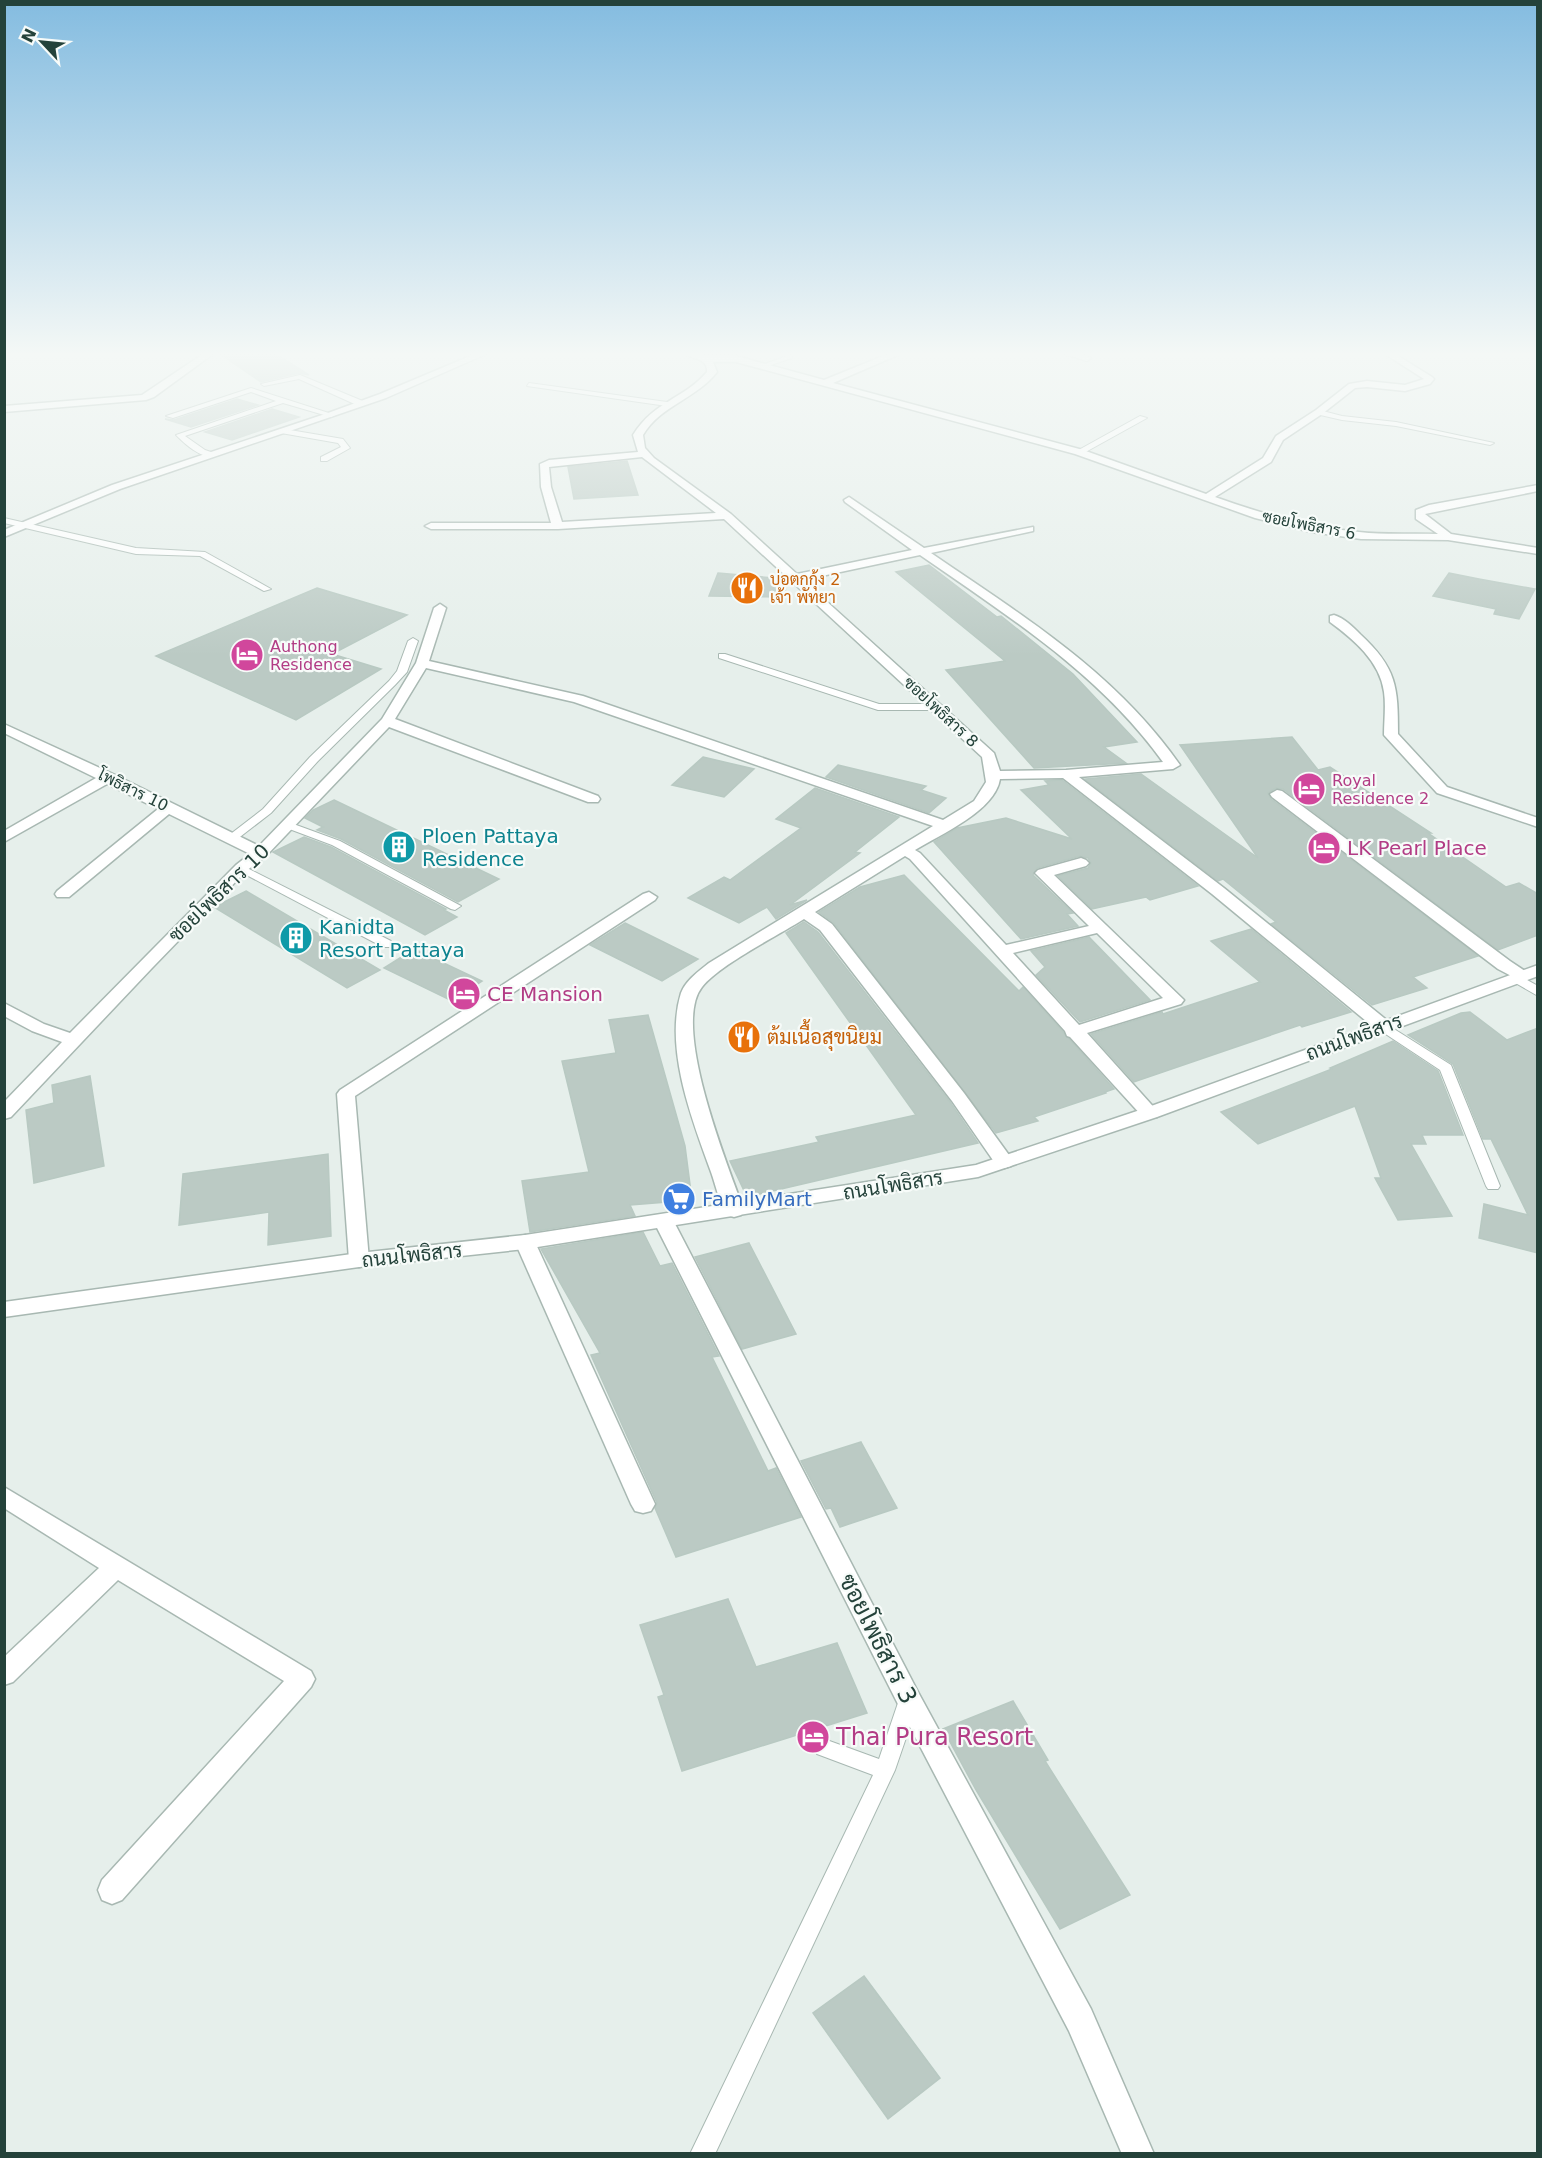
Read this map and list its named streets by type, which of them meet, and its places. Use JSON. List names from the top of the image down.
{
  "streets": {
    "street": [
      "ซอยโพธิสาร 6",
      "ซอยโพธิสาร 8",
      "โพธิสาร 10",
      "ซอยโพธิสาร 10",
      "ถนนโพธิสาร",
      "ซอยโพธิสาร 3"
    ]
  },
  "crossings": [
    ["โพธิสาร 10", "ซอยโพธิสาร 10"],
    ["ถนนโพธิสาร", "ซอยโพธิสาร 3"]
  ],
  "places": {
    "restaurant": ["บ่อตกกุ้ง 2 เจ้า พัทยา", "ต้มเนื้อสุขนิยม"],
    "hotel": [
      "Authong Residence",
      "Royal Residence 2",
      "LK Pearl Place",
      "CE Mansion",
      "Thai Pura Resort"
    ],
    "building": ["Ploen Pattaya Residence", "Kanidta Resort Pattaya"],
    "supermarket": ["FamilyMart"]
  },
  "north": "top left"
}
